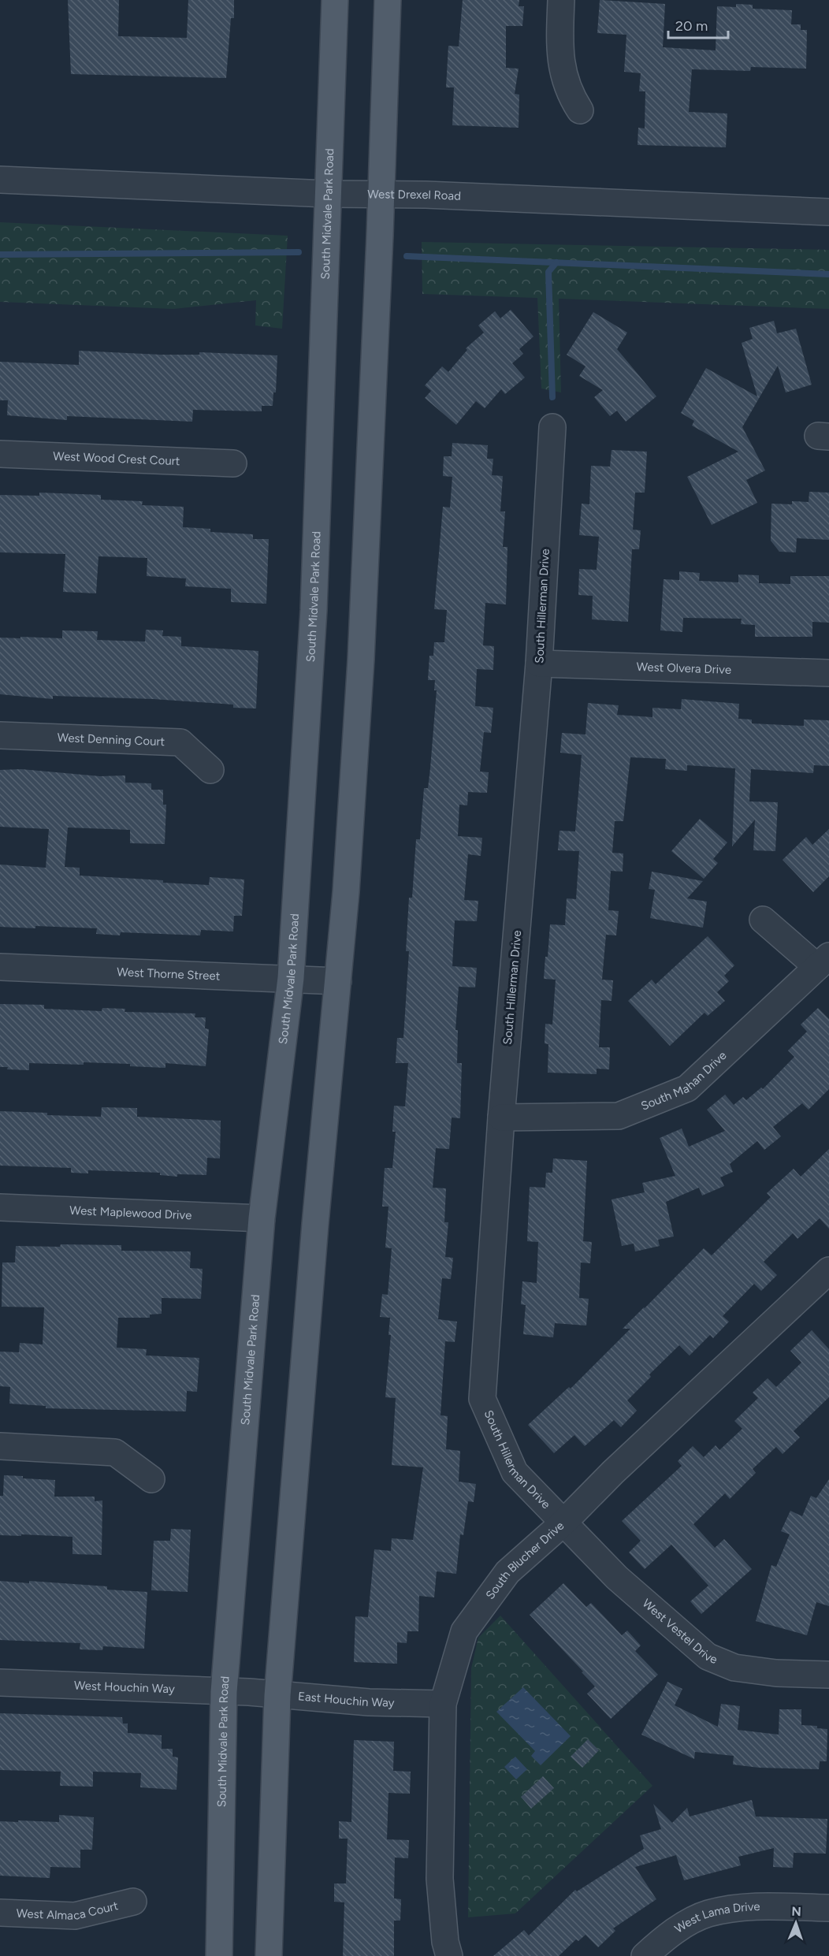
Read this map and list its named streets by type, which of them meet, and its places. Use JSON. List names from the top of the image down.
{
  "streets": {
    "main road": ["South Midvale Park Road"],
    "street": [
      "West Drexel Road",
      "West Wood Crest Court",
      "South Hillerman Drive",
      "West Olvera Drive",
      "West Denning Court",
      "West Thorne Street",
      "South Mahan Drive",
      "West Maplewood Drive",
      "South Blucher Drive",
      "West Vestel Drive",
      "West Houchin Way",
      "East Houchin Way",
      "West Almaca Court",
      "West Lama Drive"
    ]
  },
  "crossings": [
    ["West Drexel Road", "South Midvale Park Road"],
    ["South Midvale Park Road", "West Thorne Street"],
    ["South Midvale Park Road", "West Maplewood Drive"],
    ["South Midvale Park Road", "West Houchin Way"],
    ["South Midvale Park Road", "East Houchin Way"],
    ["South Hillerman Drive", "West Olvera Drive"],
    ["South Hillerman Drive", "South Mahan Drive"],
    ["South Hillerman Drive", "South Blucher Drive"],
    ["South Hillerman Drive", "West Vestel Drive"],
    ["South Blucher Drive", "West Vestel Drive"],
    ["South Blucher Drive", "East Houchin Way"],
    ["West Houchin Way", "East Houchin Way"]
  ],
  "scale_bar": "20 m",
  "north": "top"
}
